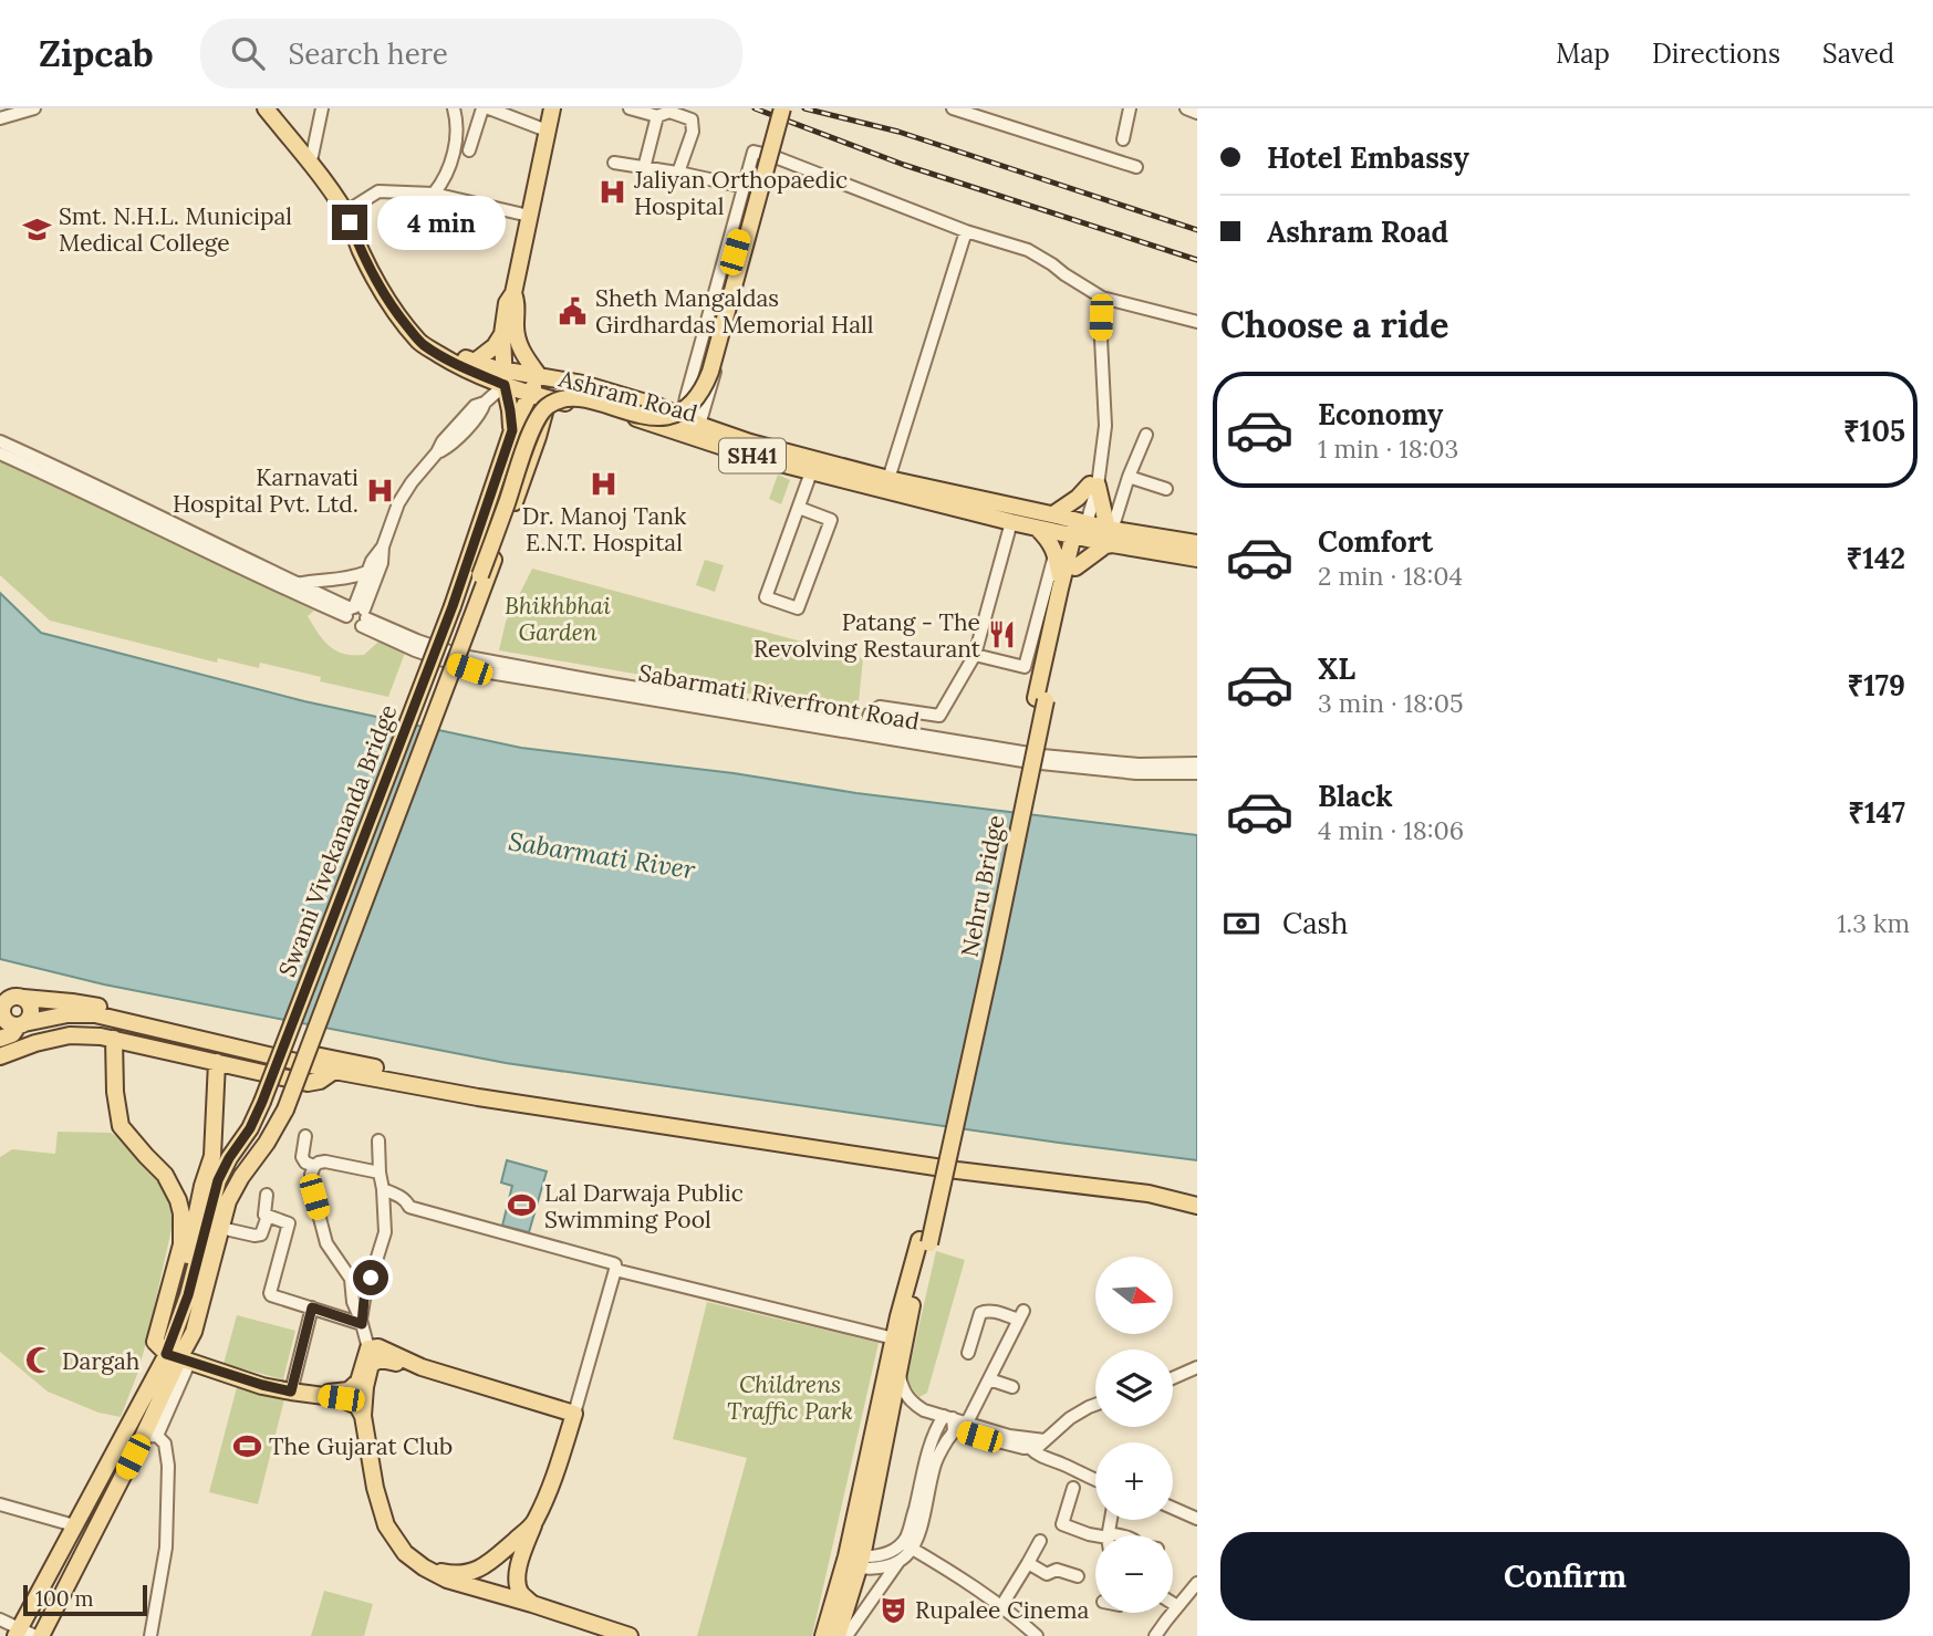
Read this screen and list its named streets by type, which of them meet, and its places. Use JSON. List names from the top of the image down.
{
  "streets": {
    "main road": [
      "Ashram Road",
      "SH41",
      "Swami Vivekananda Bridge",
      "Nehru Bridge"
    ],
    "street": ["Sabarmati Riverfront Road"]
  },
  "crossings": [
    ["Ashram Road", "Nehru Bridge"]
  ],
  "water": ["Sabarmati River"],
  "parks": ["Bhikhbhai Garden", "Childrens Traffic Park"],
  "places": {
    "hospital": ["Jaliyan Orthopaedic Hospital", "Dr. Manoj Tank E.N.T. Hospital", "Karnavati Hospital Pvt. Ltd."],
    "school or university": ["Smt. N.H.L. Municipal Medical College"],
    "public building": ["Sheth Mangaldas Girdhardas Memorial Hall"],
    "restaurant": ["Patang - The Revolving Restaurant"],
    "sports": ["Lal Darwaja Public Swimming Pool", "The Gujarat Club"],
    "mosque": ["Dargah"],
    "theatre": ["Rupalee Cinema"]
  },
  "scale_bar": "100 m",
  "north": "right",
  "page": {
    "header": "Zipcab",
    "search": "Search here",
    "nav": ["Map", "Directions", "Saved"],
    "banner": ["Hotel Embassy", "Ashram Road"],
    "bubble": "4 min",
    "heading": "Choose a ride",
    "list": [
      {
        "name": "Economy",
        "note": "1 min · 18:03",
        "value": "₹105"
      },
      {
        "name": "Comfort",
        "note": "2 min · 18:04",
        "value": "₹142"
      },
      {
        "name": "XL",
        "note": "3 min · 18:05",
        "value": "₹179"
      },
      {
        "name": "Black",
        "note": "4 min · 18:06",
        "value": "₹147"
      }
    ],
    "pay": ["Cash", "1.3 km"],
    "map_buttons": ["+", "−"],
    "buttons": "Confirm",
    "scale": "100 m"
  }
}
